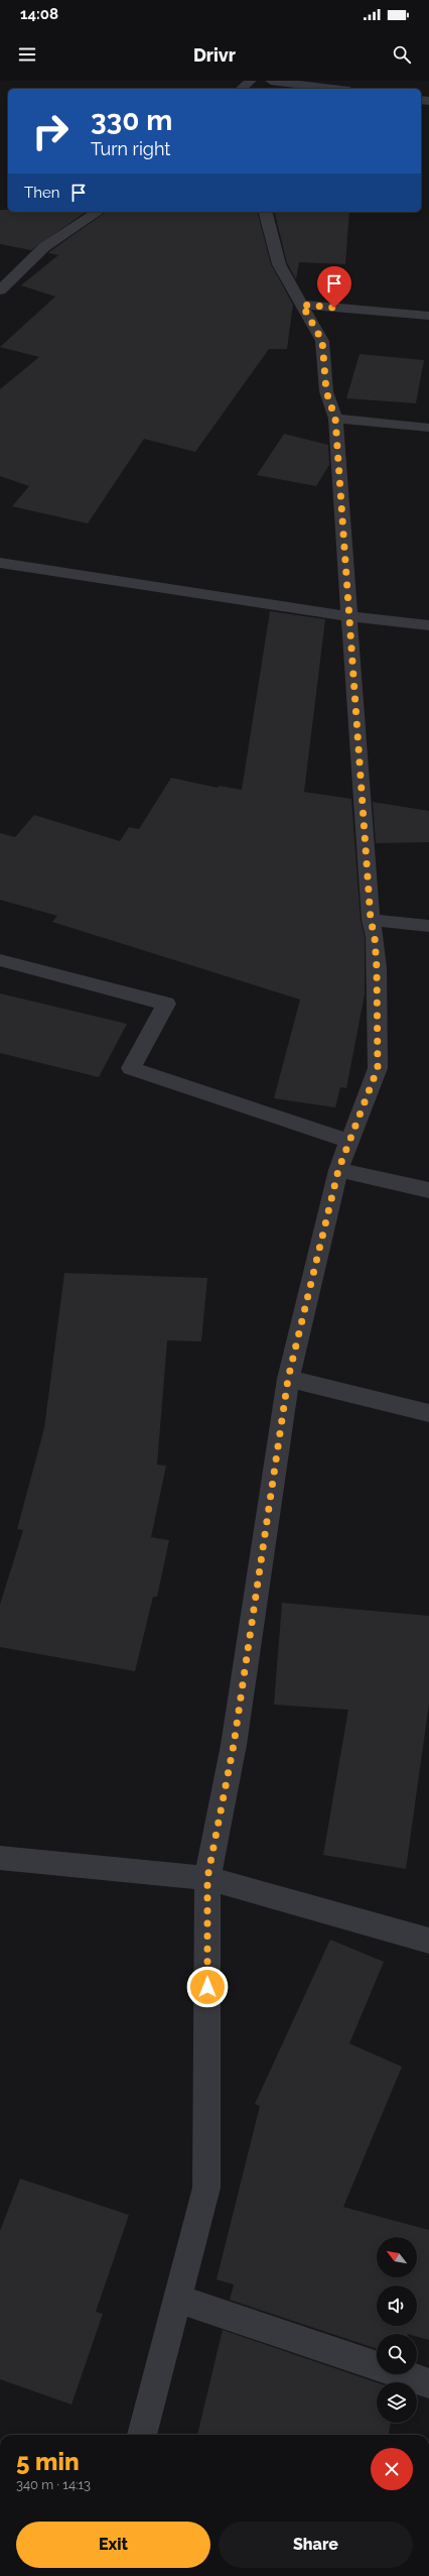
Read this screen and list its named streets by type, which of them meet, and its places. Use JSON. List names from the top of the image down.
{
  "north": "top left",
  "page": {
    "status": "14:08",
    "header": "Drivr",
    "turn": ["330 m", "Turn right"],
    "then": "Then",
    "heading": ["5 min", "340 m · 14:13"],
    "buttons": ["Exit", "Share"]
  }
}
